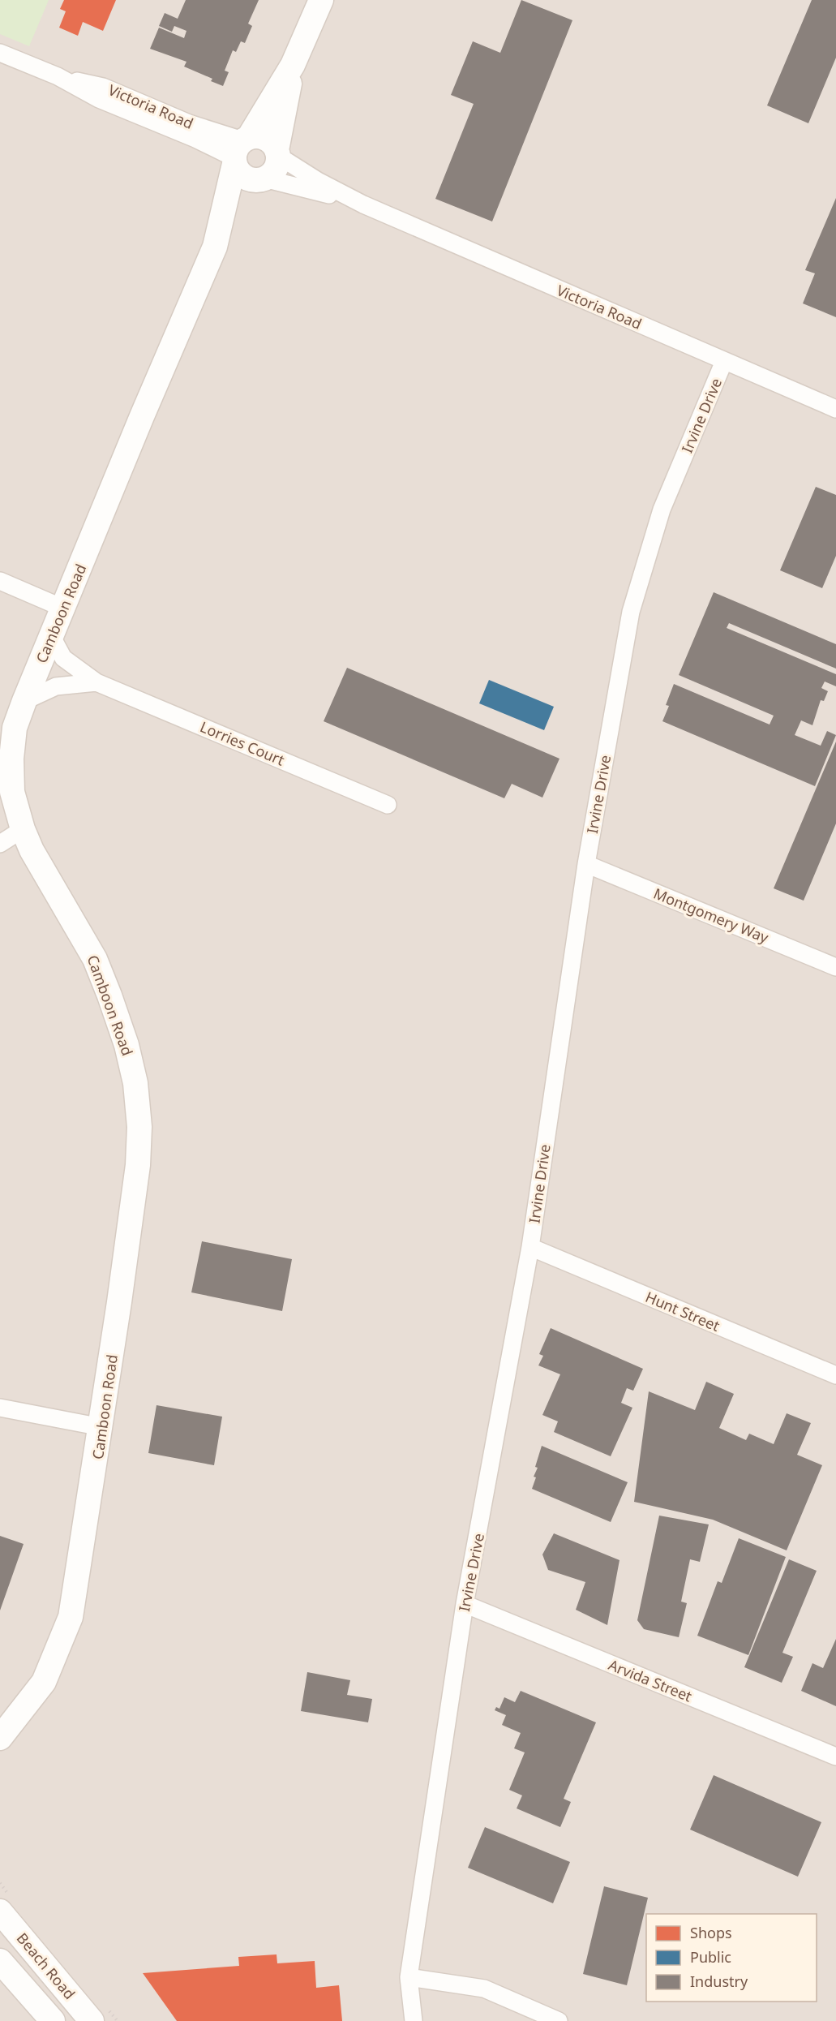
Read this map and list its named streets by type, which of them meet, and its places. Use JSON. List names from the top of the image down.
{
  "streets": {
    "street": [
      "Victoria Road",
      "Irvine Drive",
      "Camboon Road",
      "Lorries Court",
      "Montgomery Way",
      "Hunt Street",
      "Arvida Street",
      "Beach Road"
    ]
  },
  "crossings": [
    ["Victoria Road", "Irvine Drive"],
    ["Victoria Road", "Camboon Road"],
    ["Irvine Drive", "Montgomery Way"],
    ["Irvine Drive", "Hunt Street"],
    ["Irvine Drive", "Arvida Street"],
    ["Camboon Road", "Lorries Court"]
  ],
  "legend": ["Shops", "Public", "Industry"]
}
